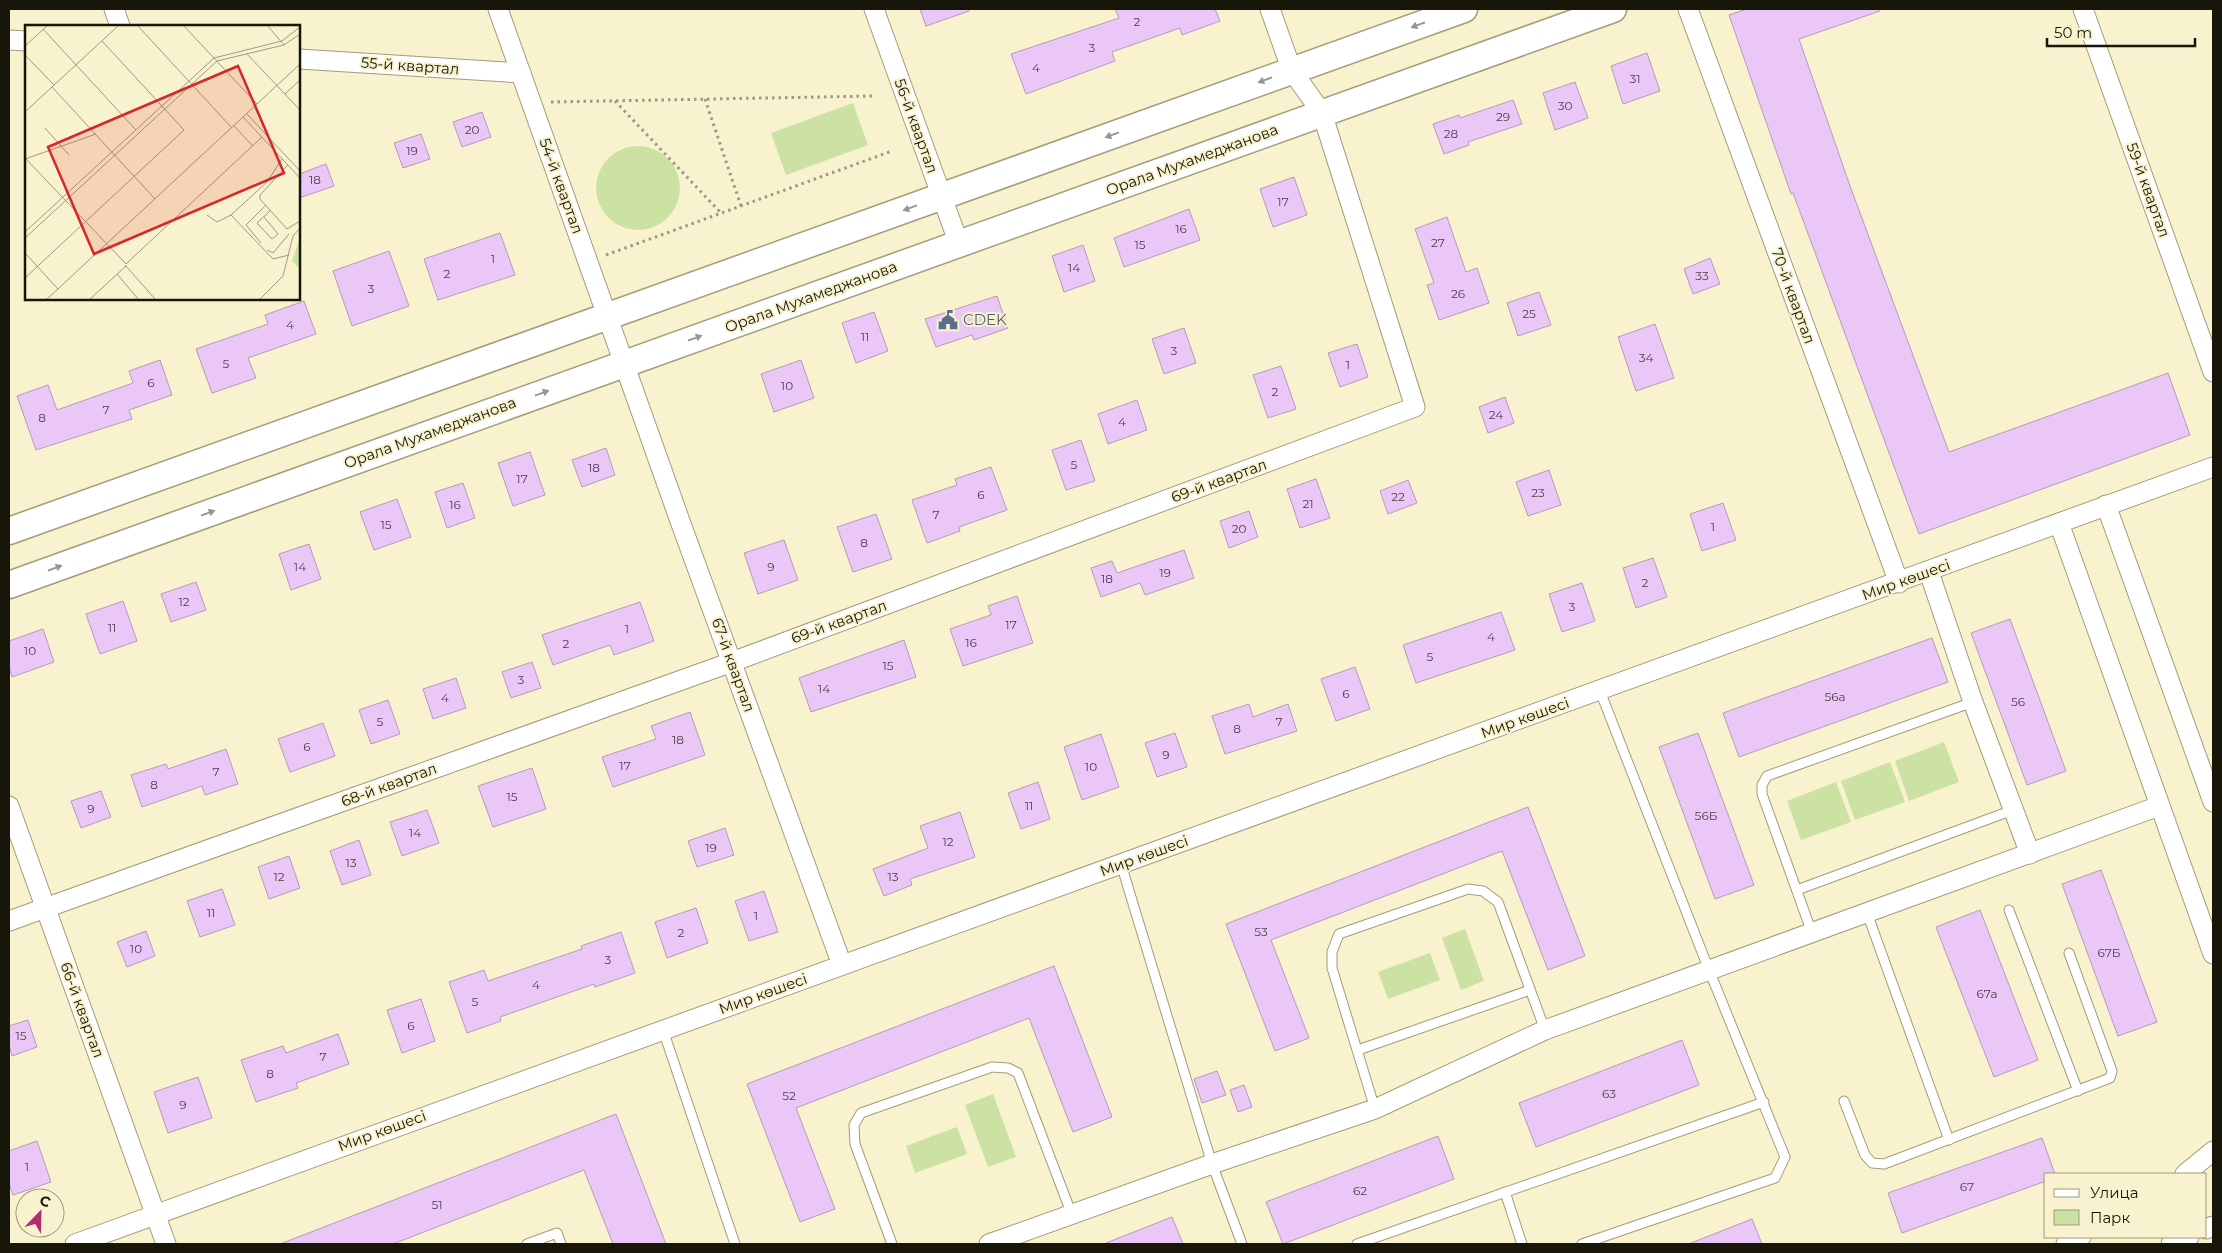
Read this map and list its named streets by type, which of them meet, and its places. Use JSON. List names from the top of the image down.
{
  "streets": {
    "street": [
      "55-й квартал",
      "56-й квартал",
      "Орала Мухамеджанова",
      "54-й квартал",
      "59-й квартал",
      "70-й квартал",
      "69-й квартал",
      "Мир көшесі",
      "67-й квартал",
      "68-й квартал",
      "66-й квартал"
    ]
  },
  "crossings": [
    ["55-й квартал", "54-й квартал"],
    ["56-й квартал", "Орала Мухамеджанова"],
    ["Орала Мухамеджанова", "54-й квартал"],
    ["Орала Мухамеджанова", "69-й квартал"],
    ["Орала Мухамеджанова", "67-й квартал"],
    ["54-й квартал", "67-й квартал"],
    ["70-й квартал", "Мир көшесі"],
    ["69-й квартал", "67-й квартал"],
    ["69-й квартал", "68-й квартал"],
    ["Мир көшесі", "67-й квартал"],
    ["Мир көшесі", "66-й квартал"],
    ["67-й квартал", "68-й квартал"],
    ["68-й квартал", "66-й квартал"]
  ],
  "places": {
    "public building": ["CDEK"]
  },
  "house_numbers": [
    "2",
    "3",
    "4",
    "31",
    "30",
    "29",
    "20",
    "28",
    "19",
    "18",
    "17",
    "16",
    "27",
    "15",
    "1",
    "14",
    "2",
    "33",
    "3",
    "26",
    "25",
    "4",
    "11",
    "3",
    "34",
    "5",
    "1",
    "6",
    "10",
    "2",
    "7",
    "24",
    "8",
    "4",
    "5",
    "18",
    "17",
    "23",
    "6",
    "22",
    "21",
    "16",
    "7",
    "15",
    "1",
    "20",
    "8",
    "14",
    "9",
    "19",
    "18",
    "2",
    "12",
    "3",
    "17",
    "11",
    "1",
    "4",
    "16",
    "2",
    "10",
    "5",
    "15",
    "3",
    "14",
    "6",
    "56а",
    "4",
    "56",
    "5",
    "7",
    "8",
    "18",
    "6",
    "9",
    "17",
    "10",
    "7",
    "8",
    "15",
    "11",
    "9",
    "56Б",
    "14",
    "12",
    "19",
    "13",
    "12",
    "13",
    "11",
    "1",
    "53",
    "2",
    "10",
    "67Б",
    "3",
    "4",
    "67а",
    "5",
    "6",
    "15",
    "7",
    "8",
    "63",
    "52",
    "9",
    "1",
    "67",
    "62",
    "51"
  ],
  "legend": ["Улица", "Парк"],
  "scale_bar": "50 m",
  "north": "top right"
}
